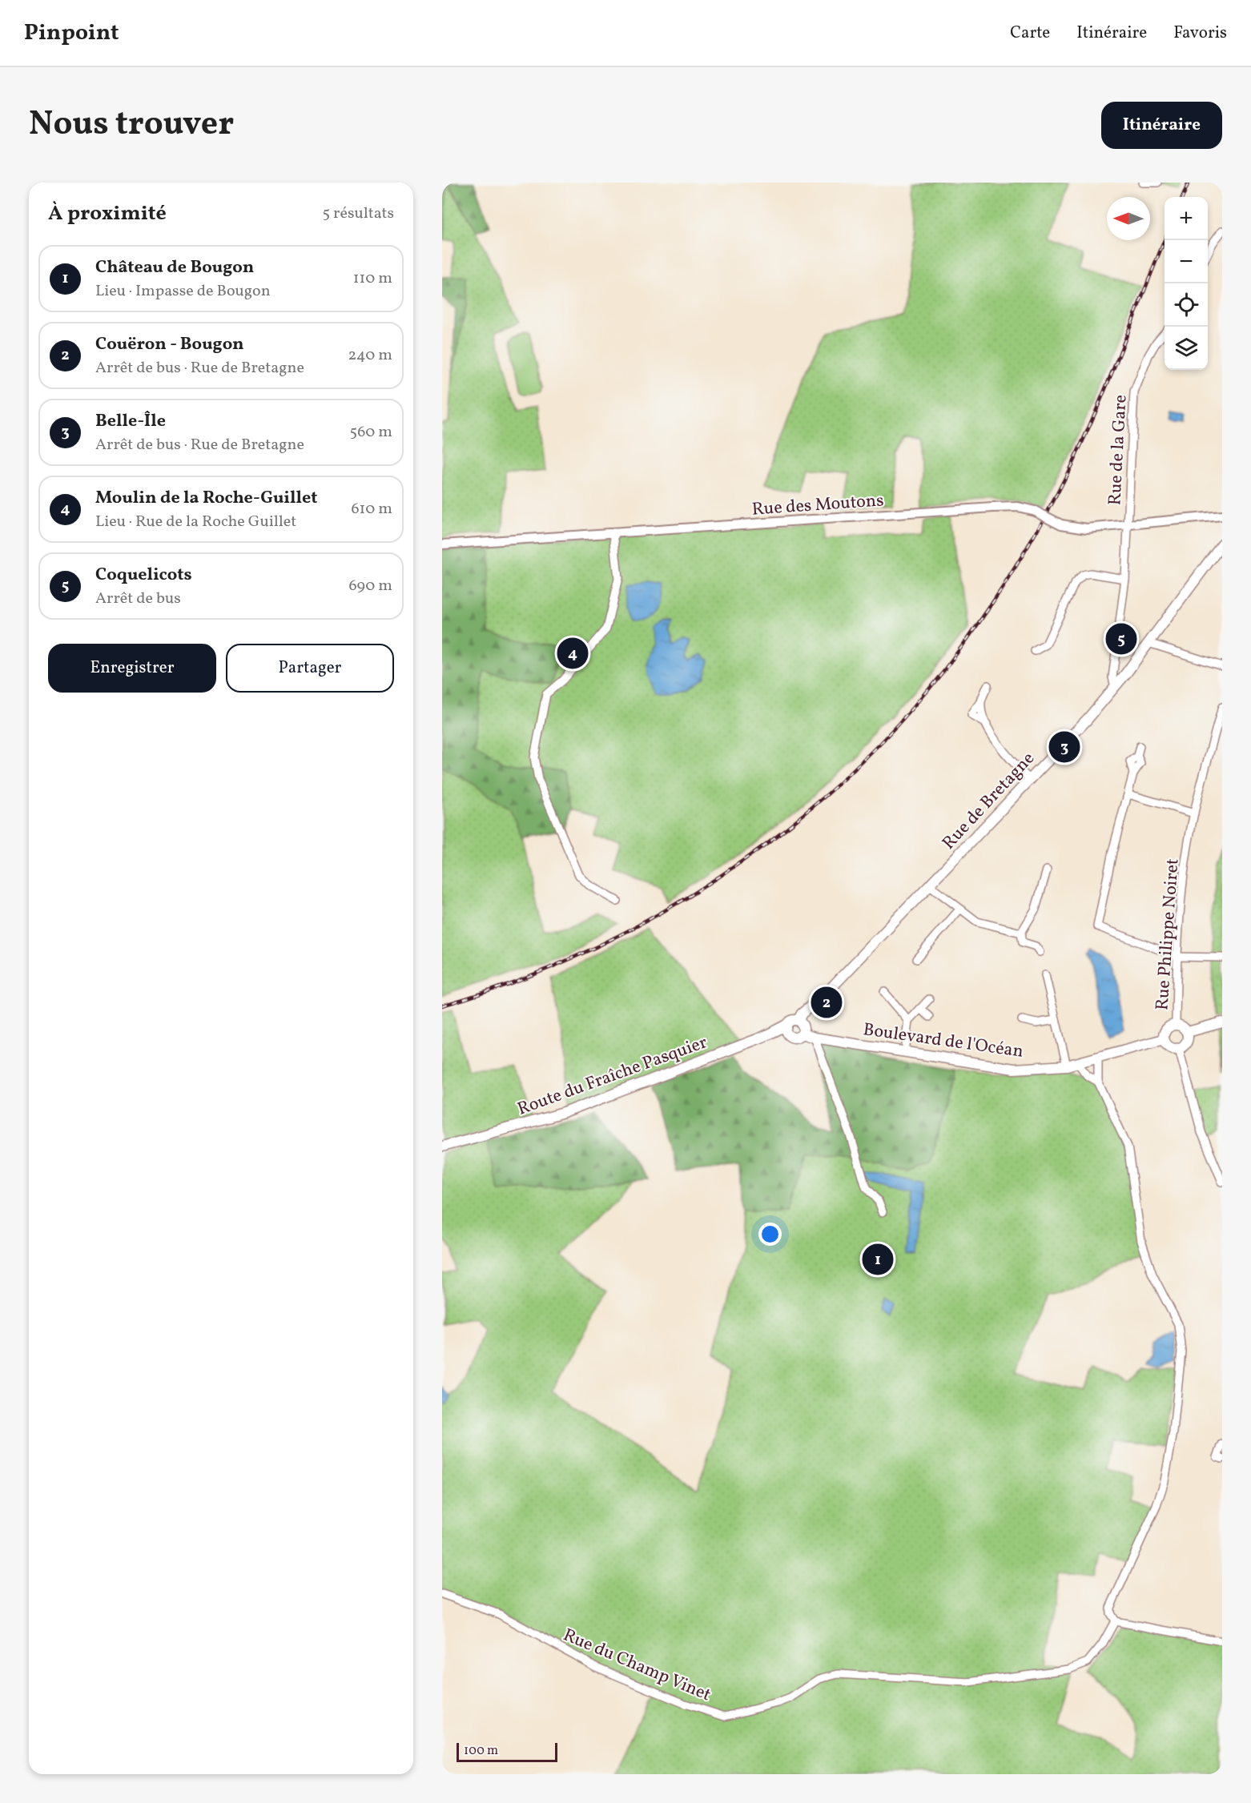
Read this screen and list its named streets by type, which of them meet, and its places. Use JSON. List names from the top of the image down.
{
  "streets": {
    "main road": ["Rue de Bretagne", "Boulevard de l'Océan", "Route du Fraîche Pasquier"],
    "street": [
      "Rue de la Gare",
      "Rue des Moutons",
      "Rue Philippe Noiret",
      "Rue du Champ Vinet"
    ]
  },
  "crossings": [
    ["Rue de la Gare", "Rue des Moutons"],
    ["Rue de la Gare", "Rue de Bretagne"],
    ["Rue de Bretagne", "Boulevard de l'Océan"],
    ["Rue de Bretagne", "Route du Fraîche Pasquier"],
    ["Rue Philippe Noiret", "Boulevard de l'Océan"],
    ["Boulevard de l'Océan", "Route du Fraîche Pasquier"]
  ],
  "scale_bar": "100 m",
  "north": "left",
  "page": {
    "header": "Pinpoint",
    "nav": ["Carte", "Itinéraire", "Favoris"],
    "title": "Nous trouver",
    "buttons": [
      "Itinéraire",
      ["Enregistrer", "Partager"]
    ],
    "heading": ["À proximité", "5 résultats"],
    "map_buttons": ["+", "−"],
    "list": [
      {
        "mark": "1",
        "name": "Château de Bougon",
        "note": "Lieu · Impasse de Bougon",
        "value": "110 m"
      },
      {
        "mark": "2",
        "name": "Couëron - Bougon",
        "note": "Arrêt de bus · Rue de Bretagne",
        "value": "240 m"
      },
      {
        "mark": "3",
        "name": "Belle-Île",
        "note": "Arrêt de bus · Rue de Bretagne",
        "value": "560 m"
      },
      {
        "mark": "4",
        "name": "Moulin de la Roche-Guillet",
        "note": "Lieu · Rue de la Roche Guillet",
        "value": "610 m"
      },
      {
        "mark": "5",
        "name": "Coquelicots",
        "note": "Arrêt de bus",
        "value": "690 m"
      }
    ],
    "pins": [
      "5",
      "4",
      "3",
      "2",
      "1"
    ],
    "scale": "100 m"
  }
}
